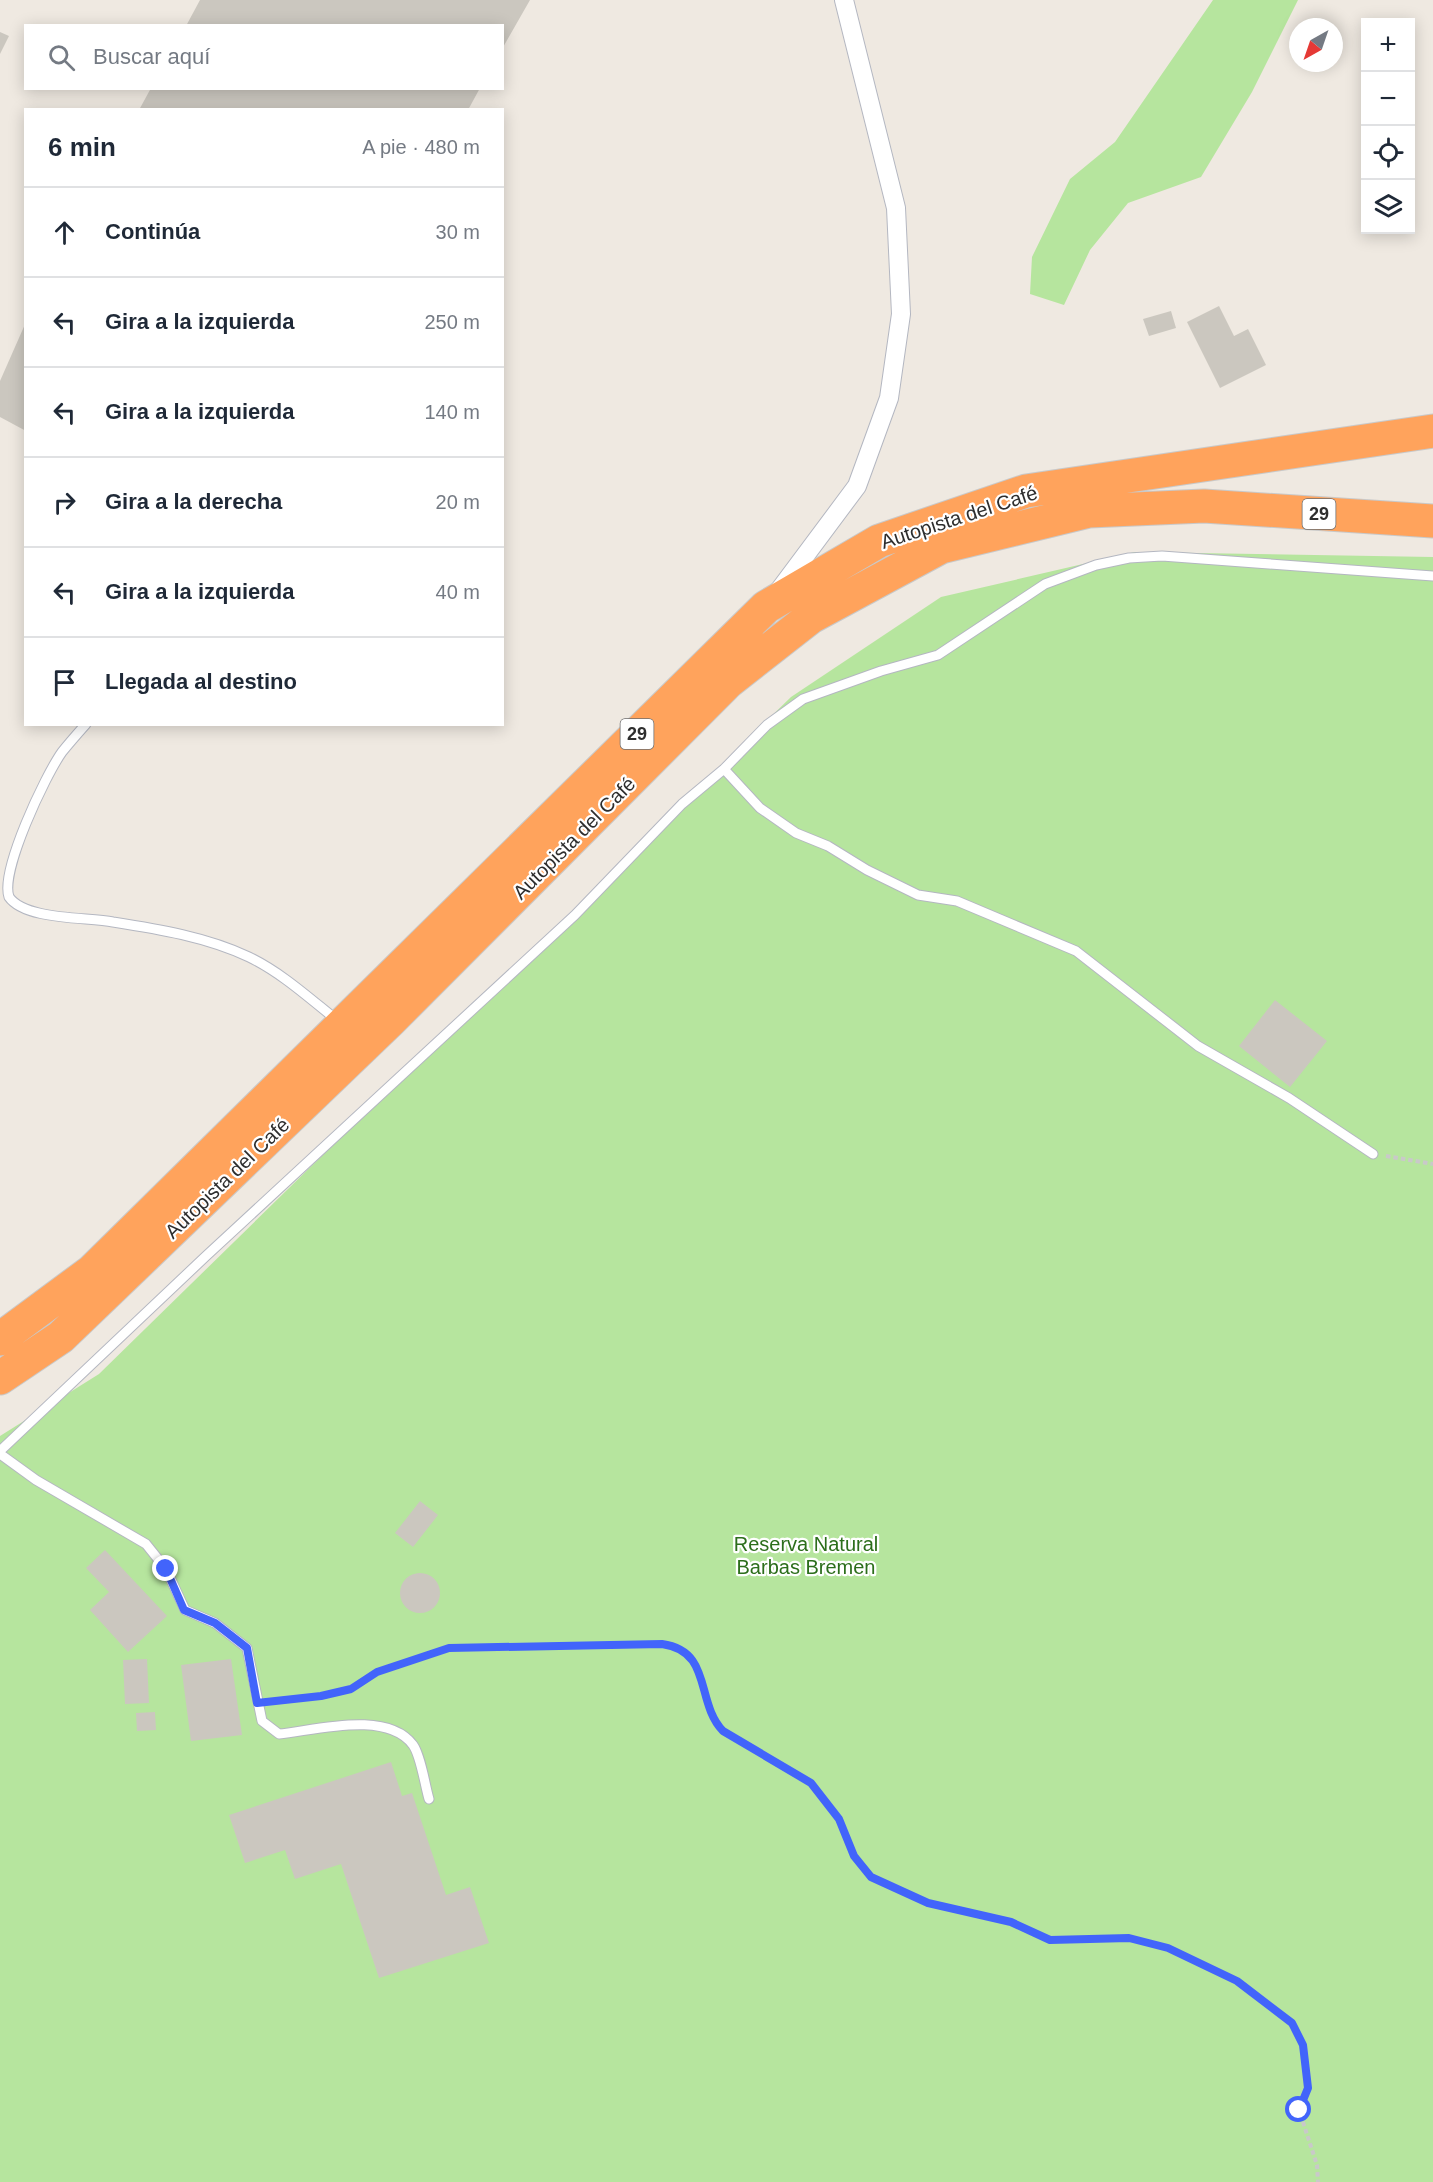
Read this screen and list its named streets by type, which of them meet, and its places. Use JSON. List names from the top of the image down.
{
  "streets": {
    "highway": ["29", "Autopista del Café"]
  },
  "parks": ["Reserva Natural Barbas Bremen"],
  "north": "bottom left",
  "page": {
    "map_buttons": ["+", "−"],
    "search": "Buscar aquí",
    "heading": ["6 min", "A pie · 480 m"],
    "list": [
      ["Continúa", "30 m"],
      ["Gira a la izquierda", "250 m"],
      ["Gira a la izquierda", "140 m"],
      ["Gira a la derecha", "20 m"],
      ["Gira a la izquierda", "40 m"],
      "Llegada al destino"
    ]
  }
}
